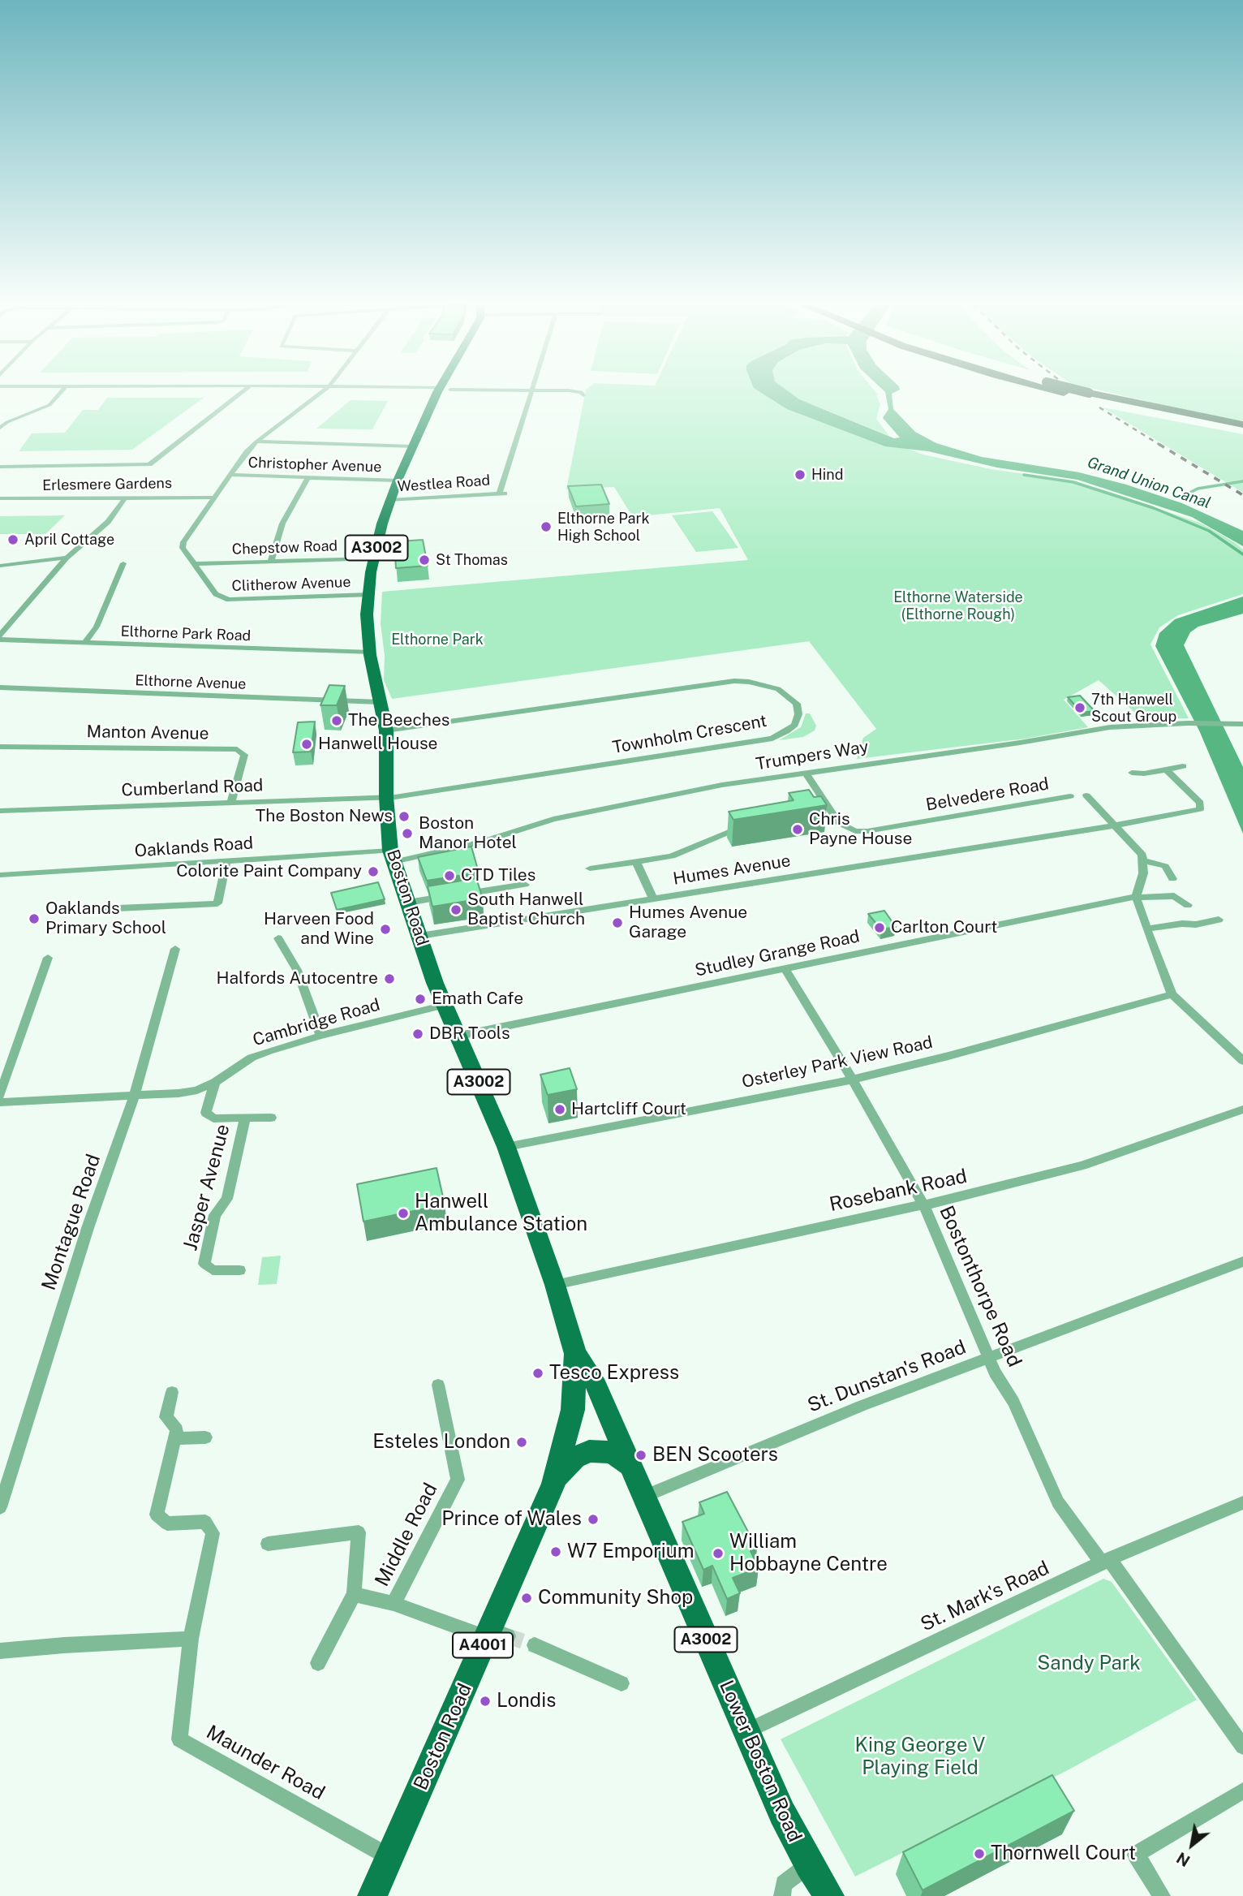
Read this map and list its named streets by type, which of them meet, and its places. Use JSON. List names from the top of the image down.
{
  "streets": {
    "main road": [
      "A3002",
      "Boston Road",
      "A4001",
      "Lower Boston Road"
    ],
    "street": [
      "Christopher Avenue",
      "Westlea Road",
      "Erlesmere Gardens",
      "Chepstow Road",
      "Clitherow Avenue",
      "Elthorne Park Road",
      "Elthorne Avenue",
      "Manton Avenue",
      "Townholm Crescent",
      "Trumpers Way",
      "Cumberland Road",
      "Belvedere Road",
      "Oaklands Road",
      "Humes Avenue",
      "Studley Grange Road",
      "Cambridge Road",
      "Osterley Park View Road",
      "Jasper Avenue",
      "Rosebank Road",
      "Montague Road",
      "Bostonthorpe Road",
      "St. Dunstan's Road",
      "Middle Road",
      "St. Mark's Road",
      "Maunder Road"
    ]
  },
  "crossings": [
    ["Christopher Avenue", "Clitherow Avenue"],
    ["Christopher Avenue", "Boston Road"],
    ["Westlea Road", "Boston Road"],
    ["Erlesmere Gardens", "Clitherow Avenue"],
    ["Chepstow Road", "Clitherow Avenue"],
    ["Chepstow Road", "Boston Road"],
    ["Clitherow Avenue", "Boston Road"],
    ["Elthorne Park Road", "Boston Road"],
    ["Elthorne Avenue", "Boston Road"],
    ["Manton Avenue", "Cumberland Road"],
    ["Townholm Crescent", "Cumberland Road"],
    ["Townholm Crescent", "Boston Road"],
    ["Trumpers Way", "Belvedere Road"],
    ["Trumpers Way", "Oaklands Road"],
    ["Trumpers Way", "Boston Road"],
    ["Cumberland Road", "Boston Road"],
    ["Oaklands Road", "Boston Road"],
    ["Humes Avenue", "Boston Road"],
    ["Boston Road", "Studley Grange Road"],
    ["Boston Road", "Cambridge Road"],
    ["Boston Road", "Osterley Park View Road"],
    ["Boston Road", "Rosebank Road"],
    ["Boston Road", "Lower Boston Road"],
    ["Boston Road", "Maunder Road"],
    ["Studley Grange Road", "Bostonthorpe Road"],
    ["Cambridge Road", "Jasper Avenue"],
    ["Cambridge Road", "Montague Road"],
    ["Osterley Park View Road", "Bostonthorpe Road"],
    ["Rosebank Road", "Bostonthorpe Road"],
    ["Bostonthorpe Road", "St. Dunstan's Road"],
    ["Bostonthorpe Road", "St. Mark's Road"],
    ["St. Dunstan's Road", "Lower Boston Road"],
    ["St. Mark's Road", "Lower Boston Road"]
  ],
  "water": ["Grand Union Canal"],
  "parks": [
    "Elthorne Waterside (Elthorne Rough)",
    "Elthorne Park",
    "Sandy Park",
    "King George V Playing Field"
  ],
  "places": [
    "Hind",
    "Elthorne Park High School",
    "April Cottage",
    "St Thomas",
    "7th Hanwell Scout Group",
    "The Beeches",
    "Hanwell House",
    "The Boston News",
    "Chris Payne House",
    "Boston Manor Hotel",
    "Colorite Paint Company",
    "CTD Tiles",
    "South Hanwell Baptist Church",
    "Oaklands Primary School",
    "Humes Avenue Garage",
    "Carlton Court",
    "Harveen Food and Wine",
    "Halfords Autocentre",
    "Emath Cafe",
    "DBR Tools",
    "Hartcliff Court",
    "Hanwell Ambulance Station",
    "Tesco Express",
    "Esteles London",
    "BEN Scooters",
    "Prince of Wales",
    "W7 Emporium",
    "William Hobbayne Centre",
    "Community Shop",
    "Londis",
    "Thornwell Court"
  ],
  "north": "bottom left"
}
